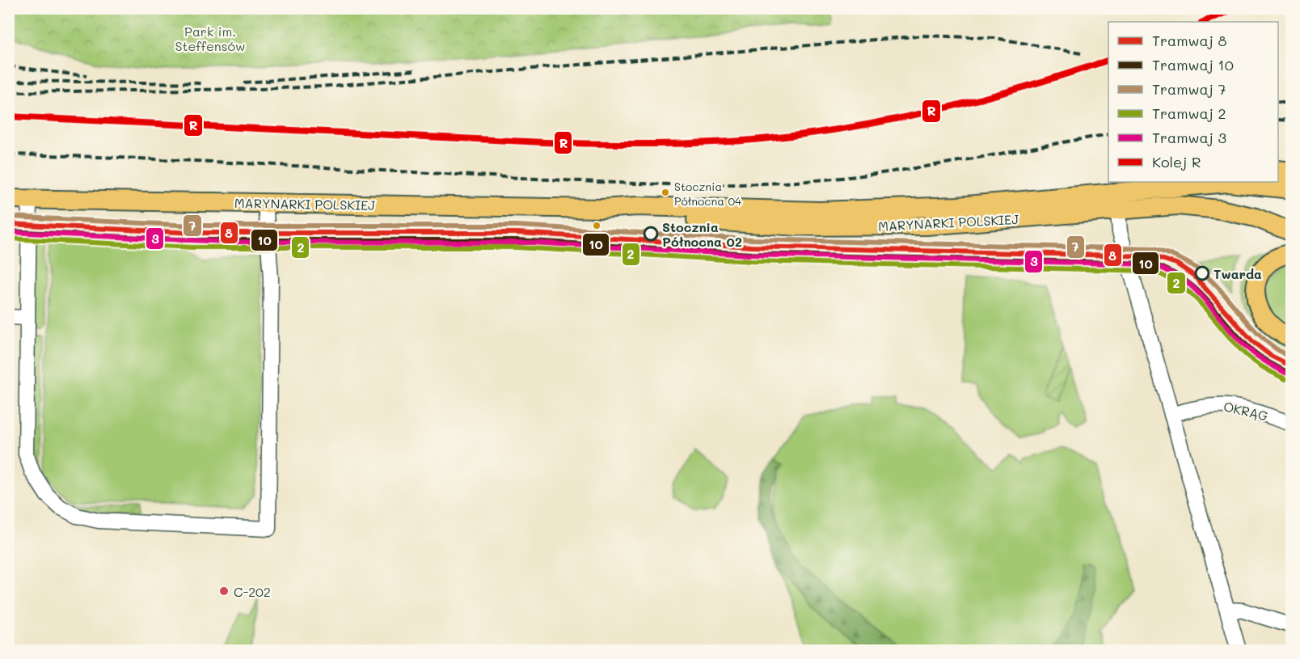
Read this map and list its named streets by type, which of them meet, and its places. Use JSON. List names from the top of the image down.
{
  "streets": {
    "main road": ["MARYNARKI POLSKIEJ"],
    "street": ["OKRĄG"]
  },
  "parks": ["Park im. Steffensów"],
  "places": [
    "Stocznia Północna 04",
    "Stocznia Północna 02",
    "Twarda",
    "C-202"
  ],
  "lines": [
    "rail line R",
    "tram line 7",
    "tram line 8",
    "tram line 10",
    "tram line 3",
    "tram line 2"
  ],
  "legend": [
    "Tramwaj 8",
    "Tramwaj 10",
    "Tramwaj 7",
    "Tramwaj 2",
    "Tramwaj 3",
    "Kolej R"
  ]
}
